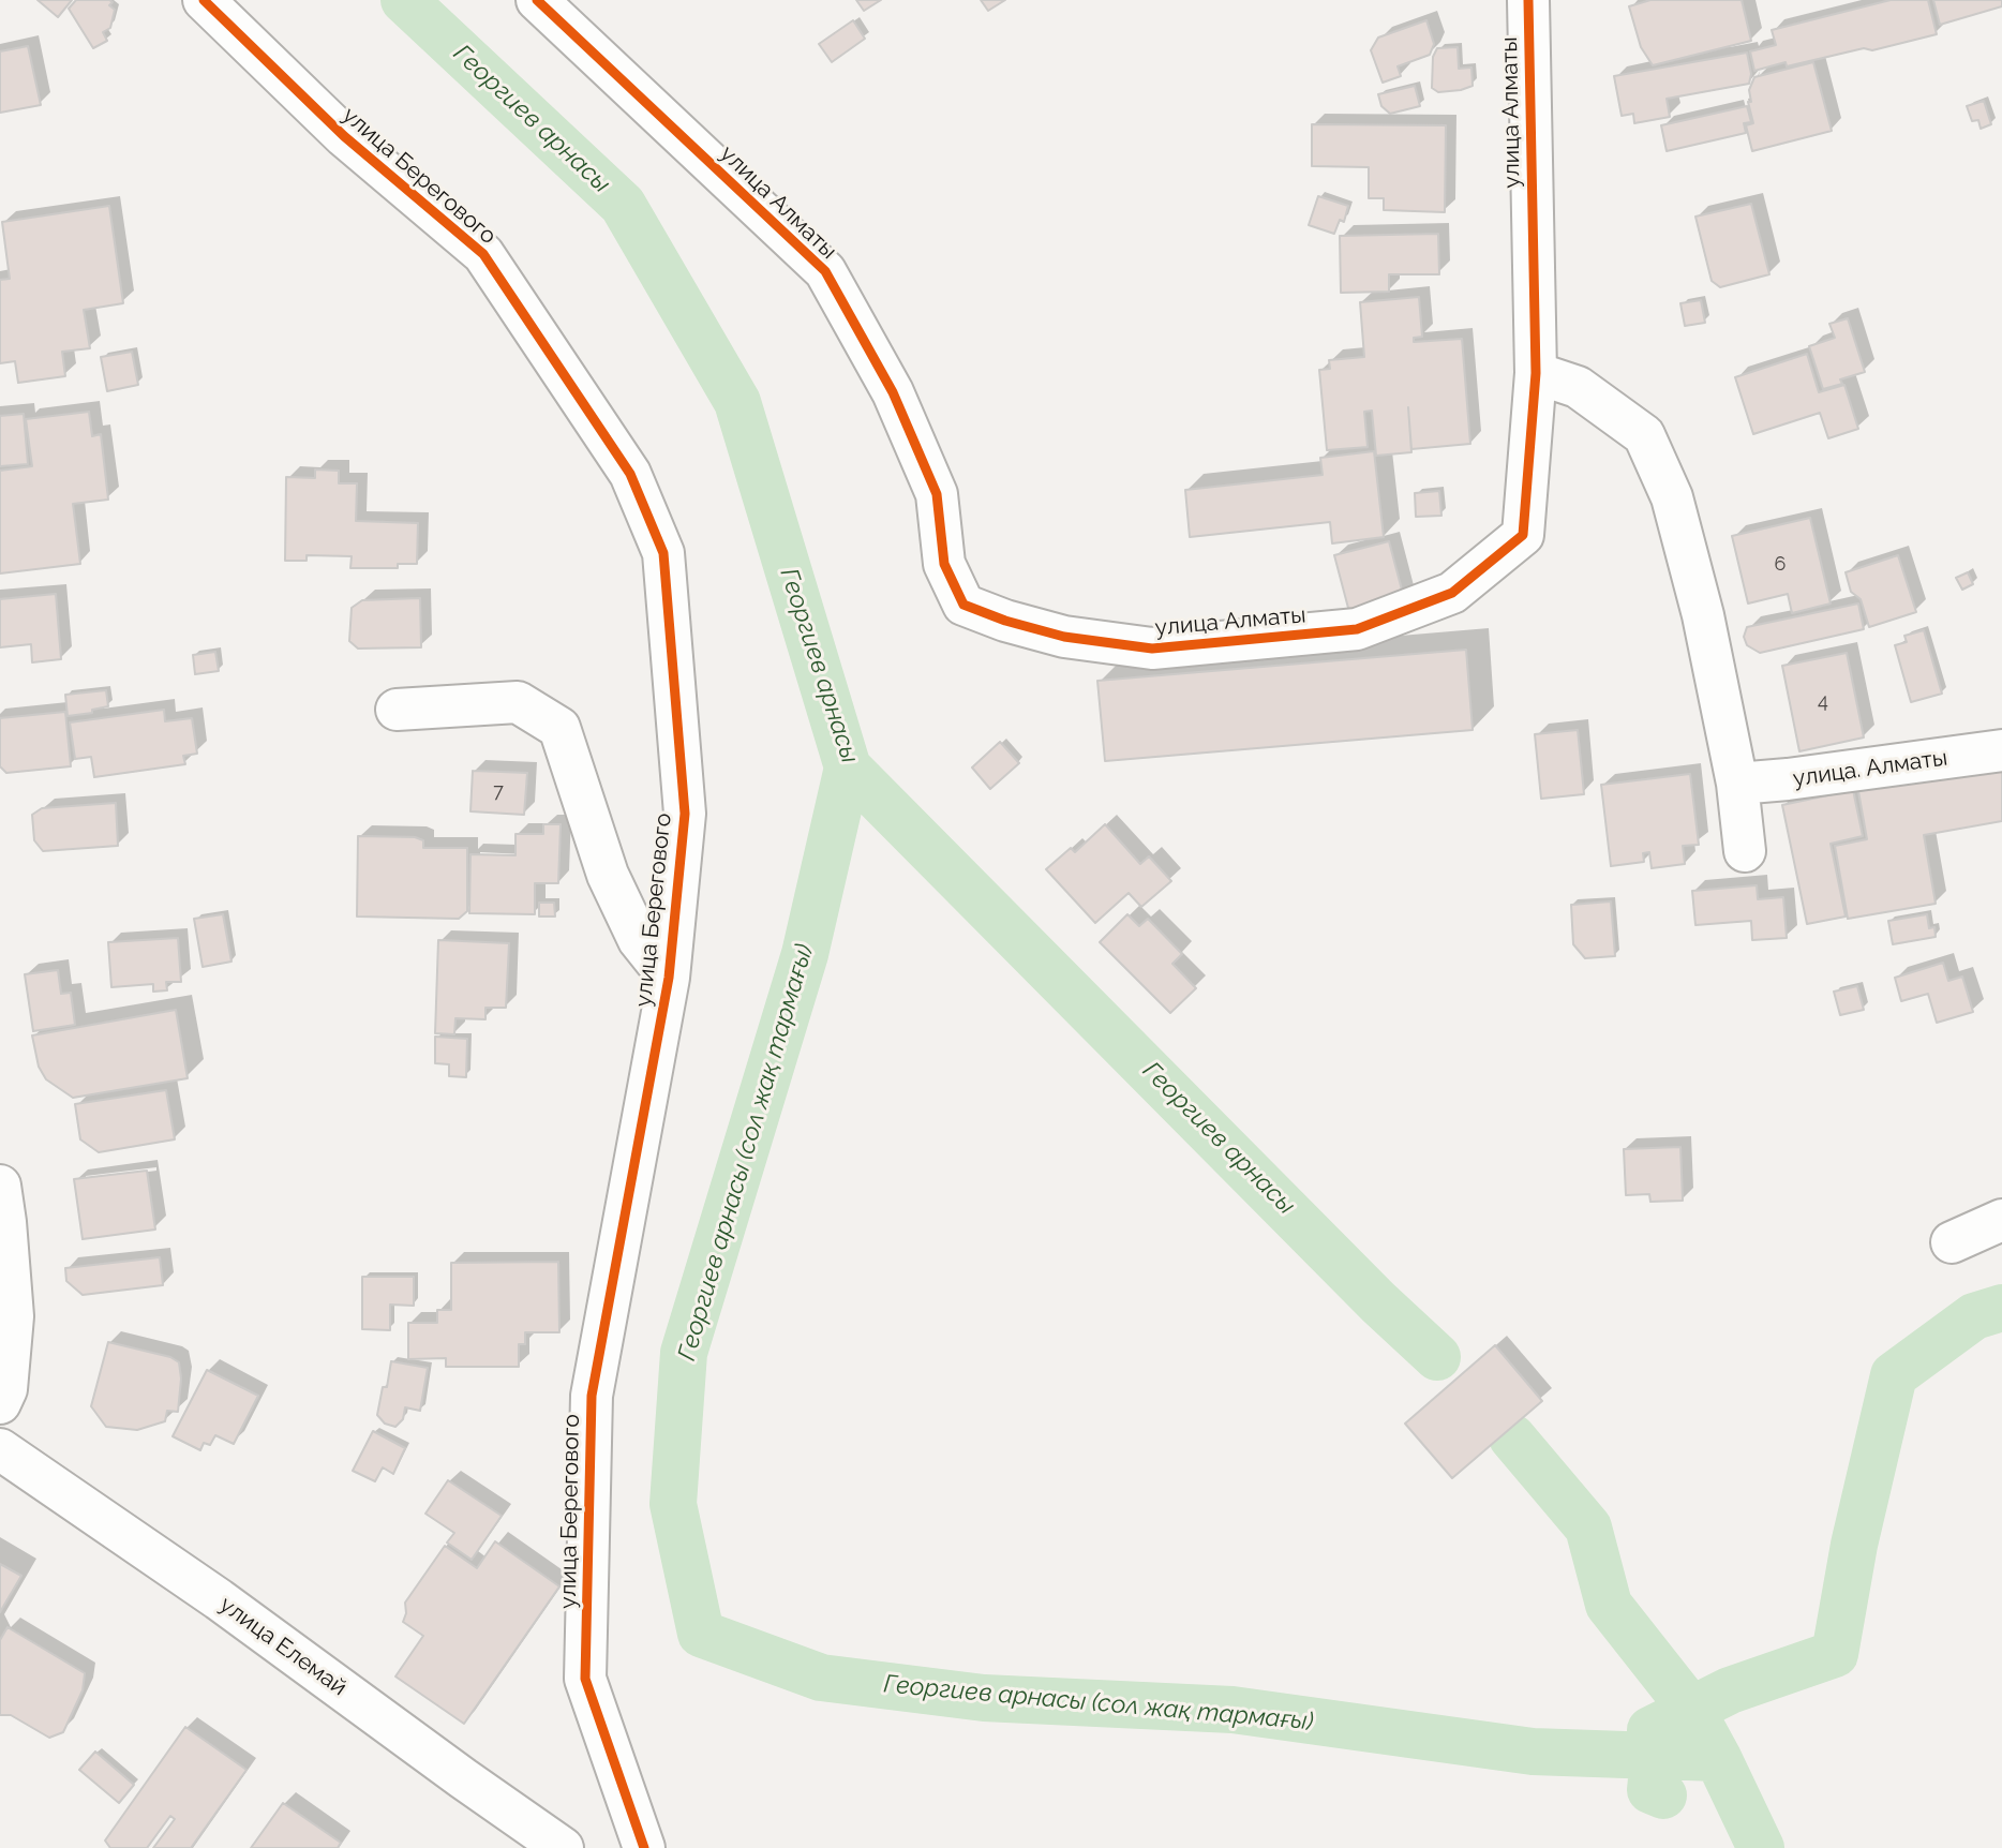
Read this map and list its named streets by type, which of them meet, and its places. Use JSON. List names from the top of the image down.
{
  "streets": {
    "street": [
      "улица Алматы",
      "улица Берегового",
      "улица. Алматы",
      "улица Елемай"
    ]
  },
  "water": ["Георгиев арнасы", "Георгиев арнасы (сол жақ тармағы)"],
  "house_numbers": ["6", "4", "7"]
}
